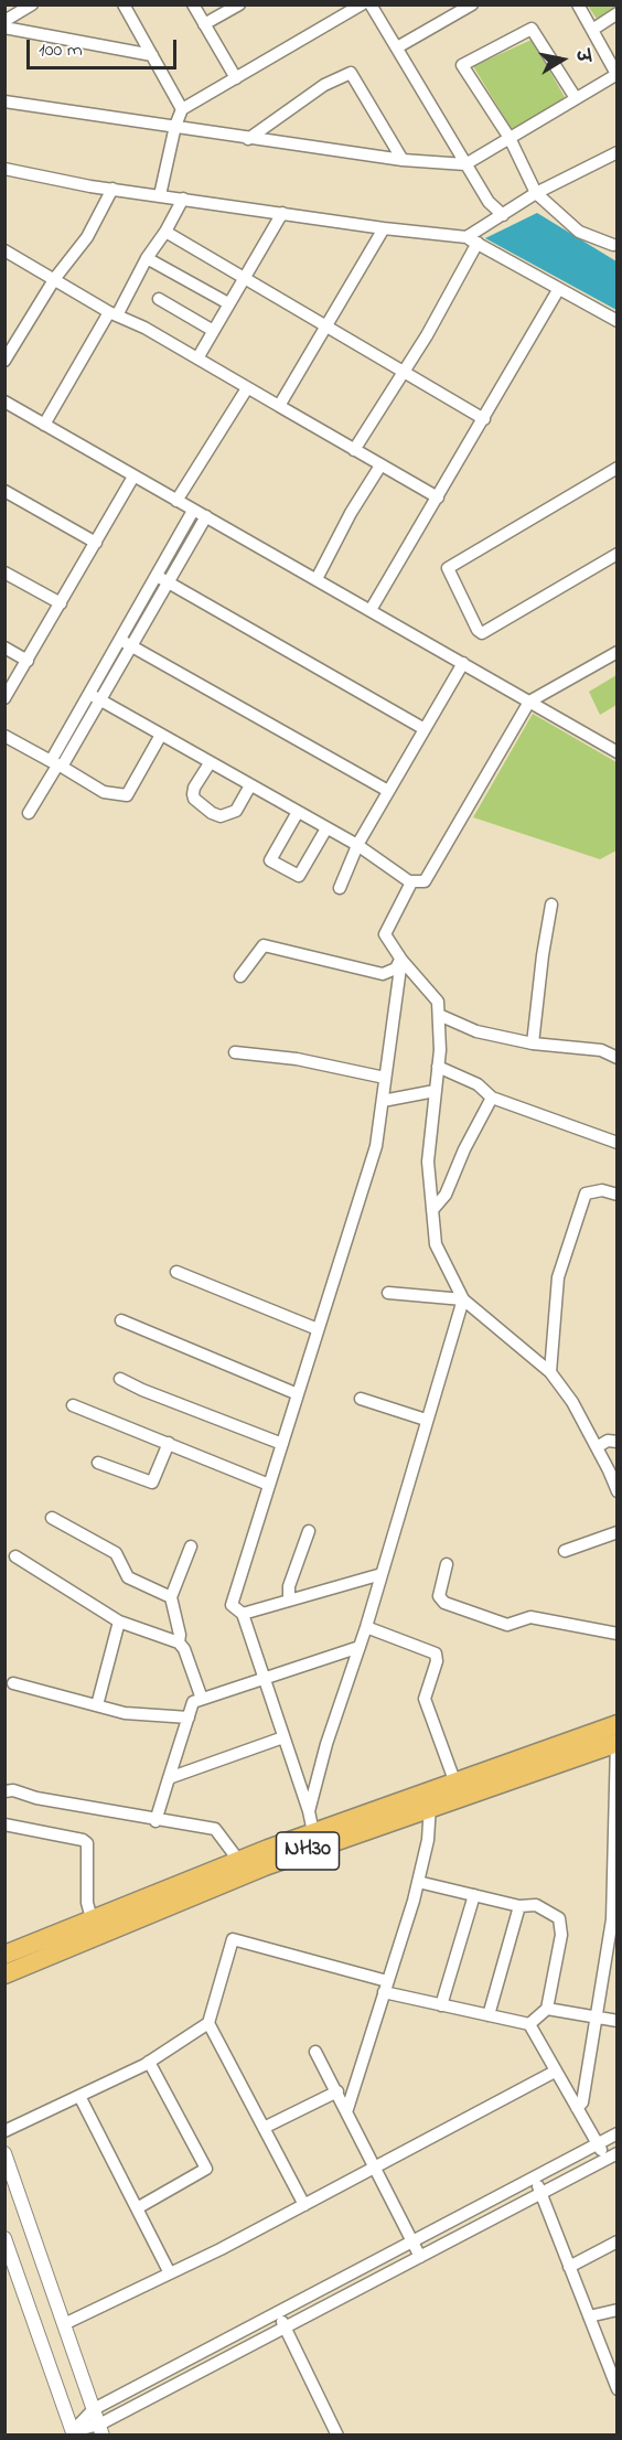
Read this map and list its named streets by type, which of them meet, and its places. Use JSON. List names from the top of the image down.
{
  "streets": {
    "highway": ["NH30"]
  },
  "scale_bar": "100 m",
  "north": "right"
}
